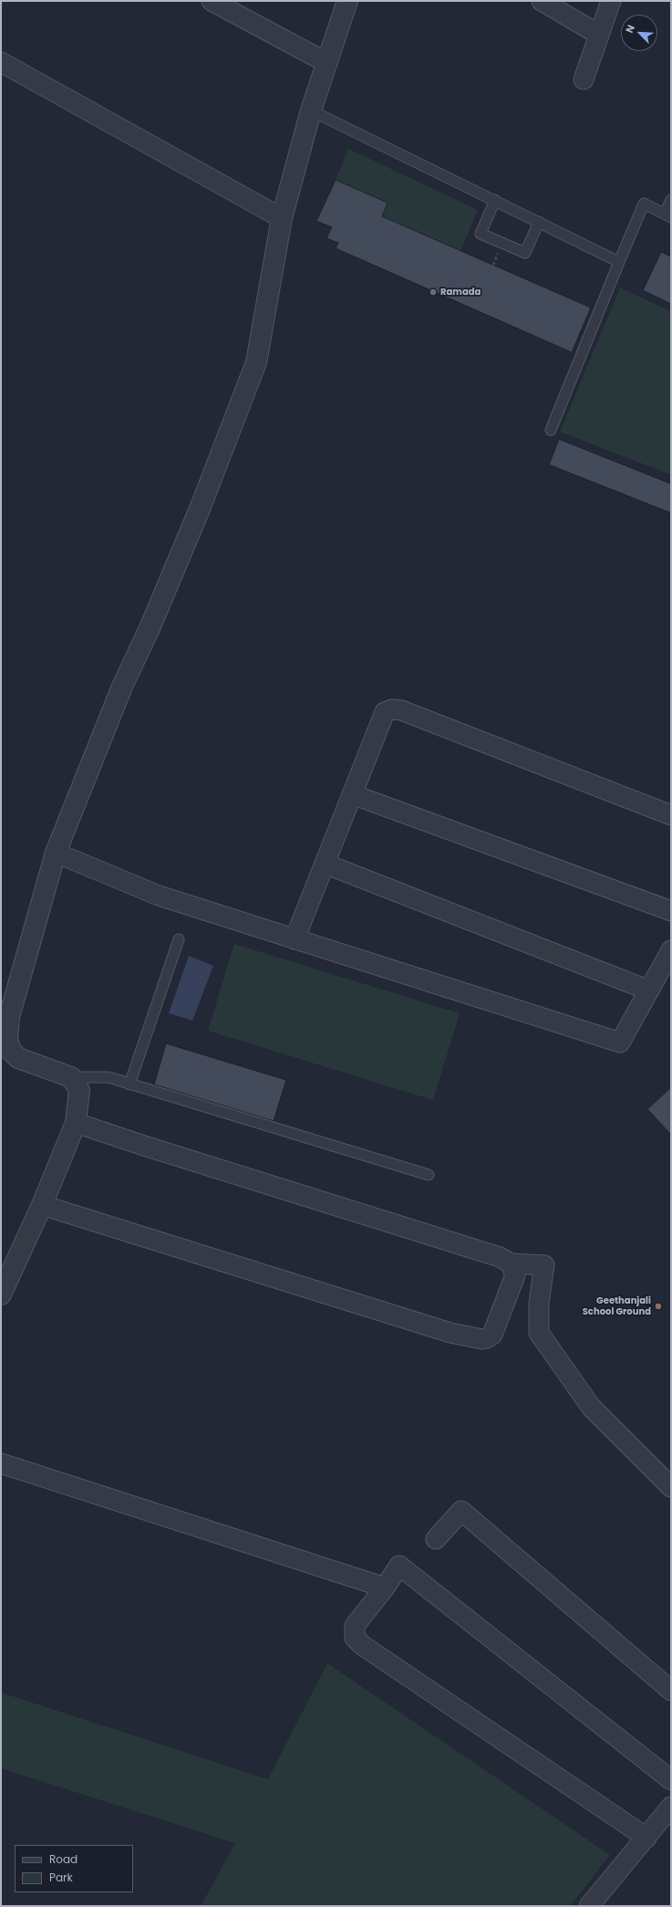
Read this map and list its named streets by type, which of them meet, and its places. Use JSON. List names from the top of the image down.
{
  "places": ["Ramada", "Geethanjali School Ground"],
  "legend": ["Road", "Park"],
  "north": "top left"
}
